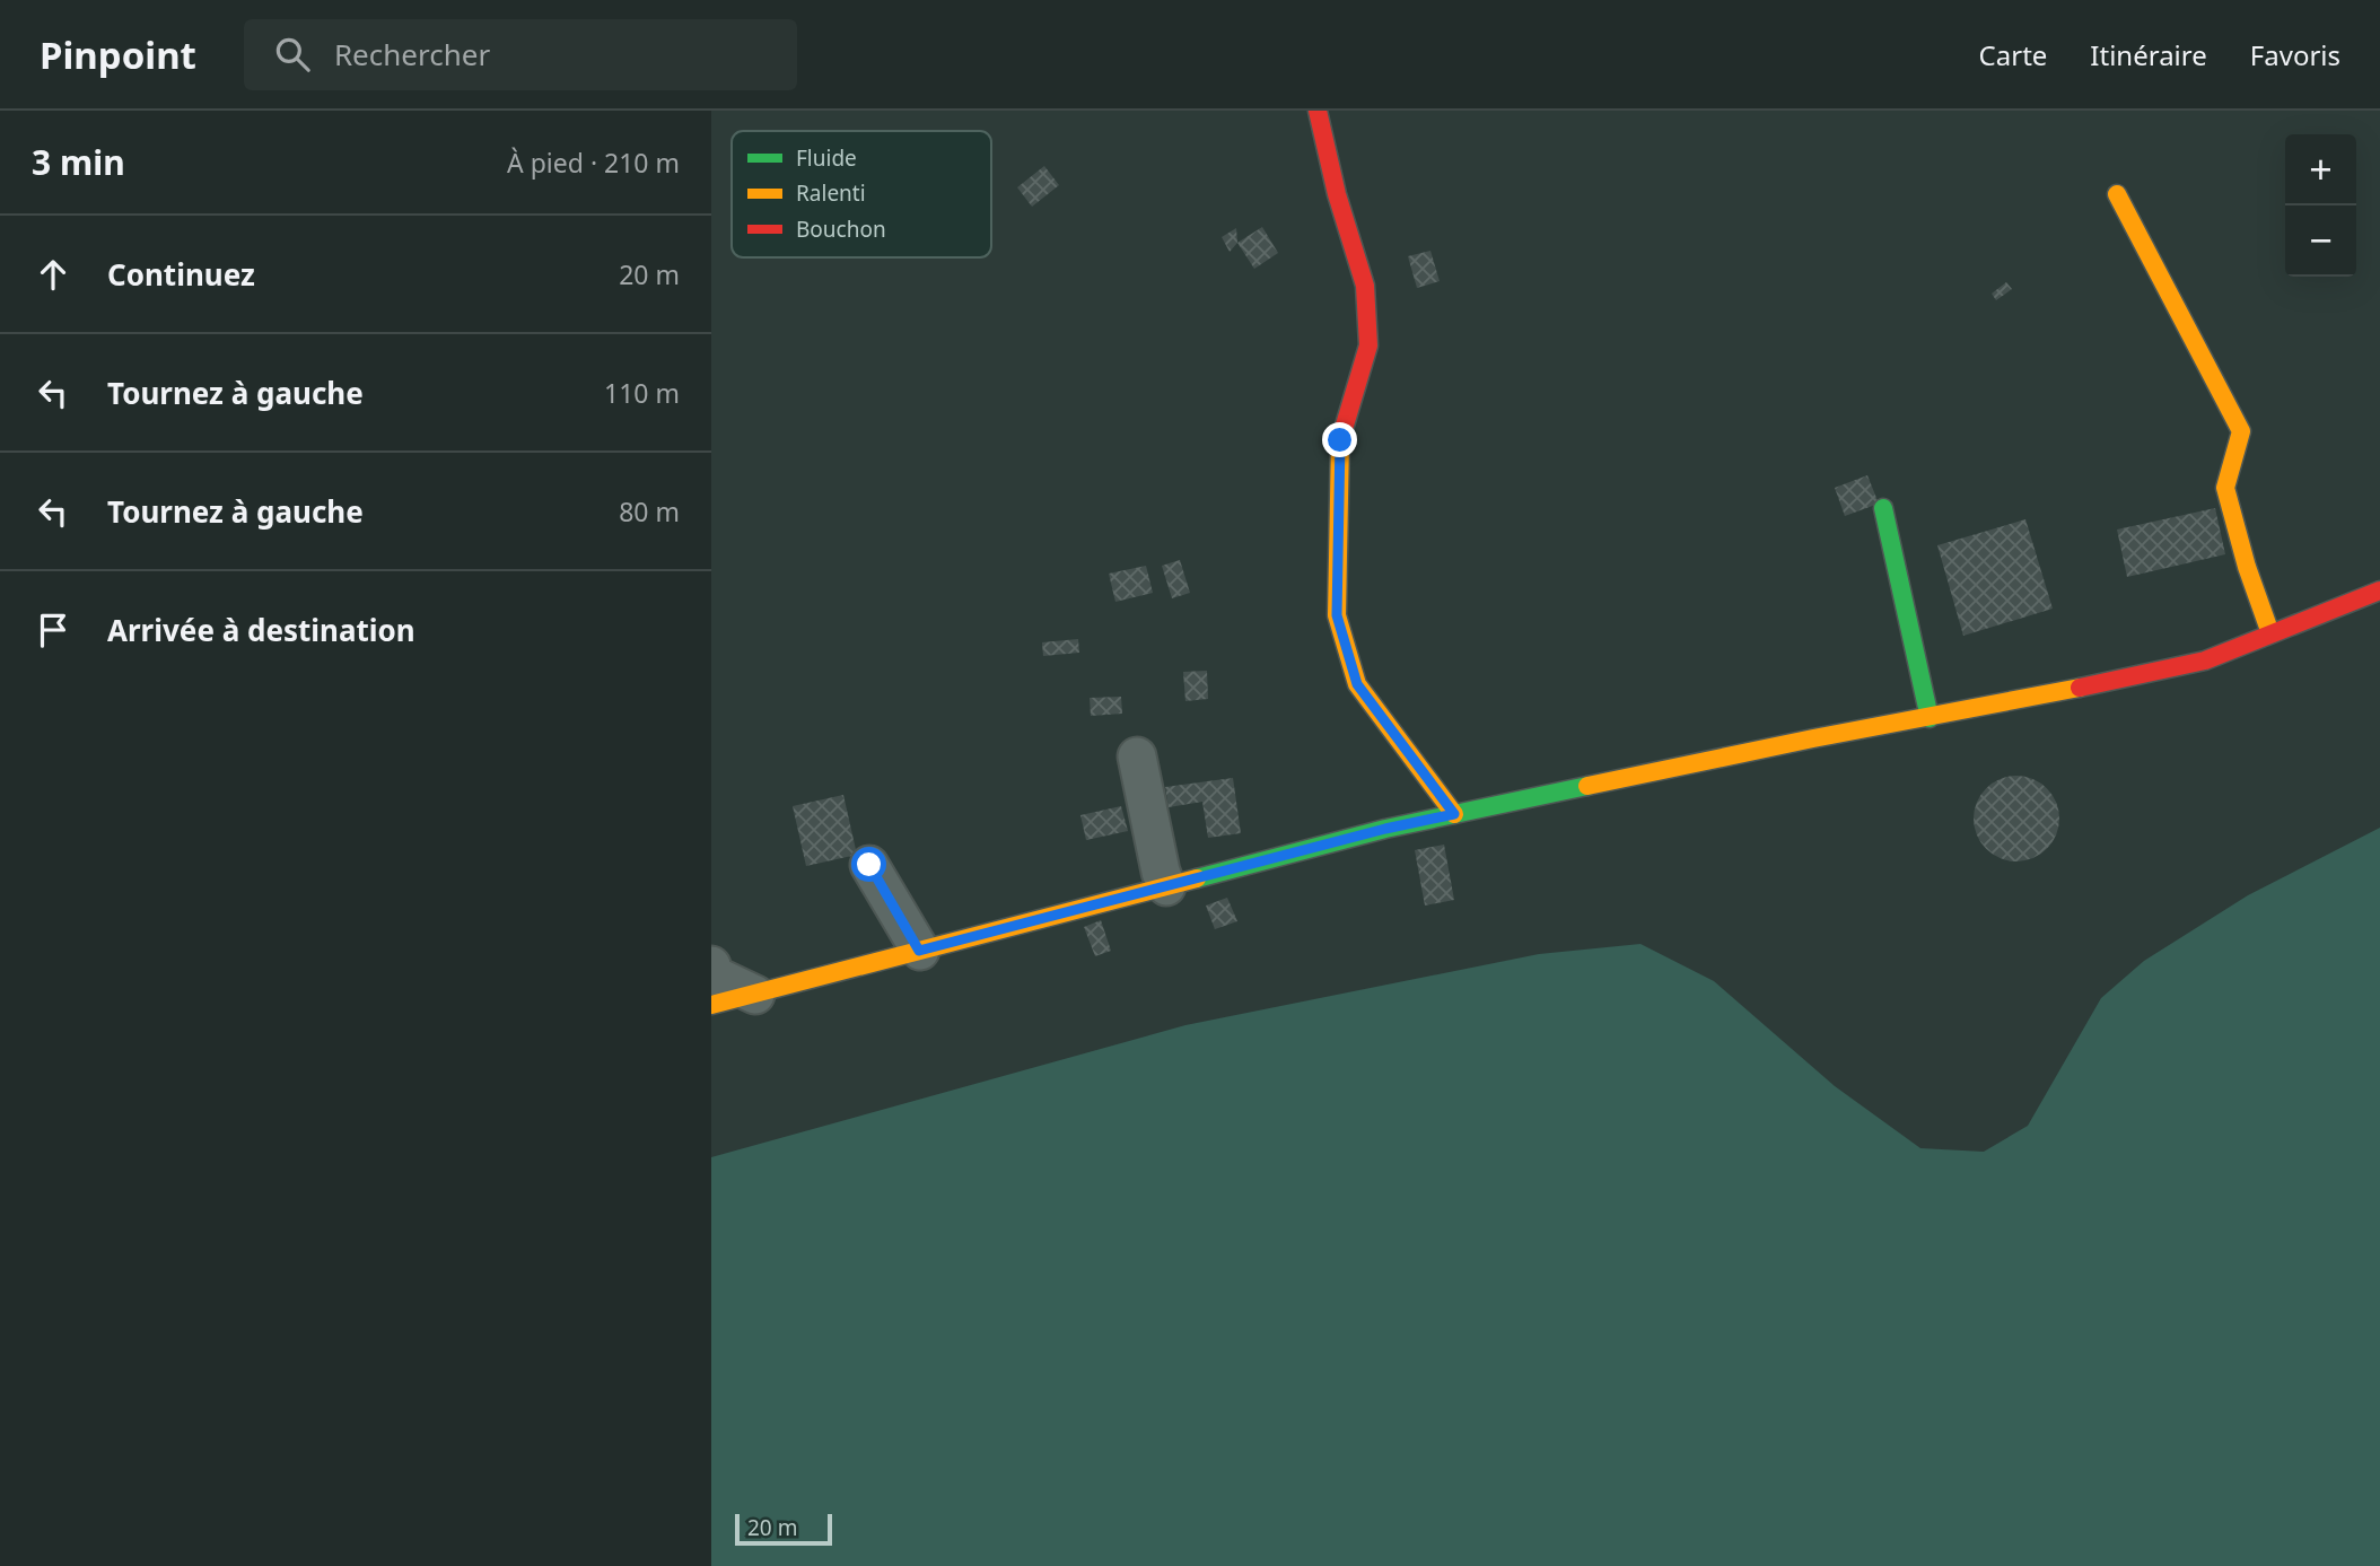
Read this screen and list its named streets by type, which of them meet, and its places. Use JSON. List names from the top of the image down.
{
  "legend": ["Fluide", "Ralenti", "Bouchon"],
  "scale_bar": "20 m",
  "page": {
    "header": "Pinpoint",
    "search": "Rechercher",
    "nav": ["Carte", "Itinéraire", "Favoris"],
    "heading": ["3 min", "À pied · 210 m"],
    "map_buttons": ["+", "−"],
    "list": [
      ["Continuez", "20 m"],
      ["Tournez à gauche", "110 m"],
      ["Tournez à gauche", "80 m"],
      "Arrivée à destination"
    ],
    "scale": "20 m"
  }
}
